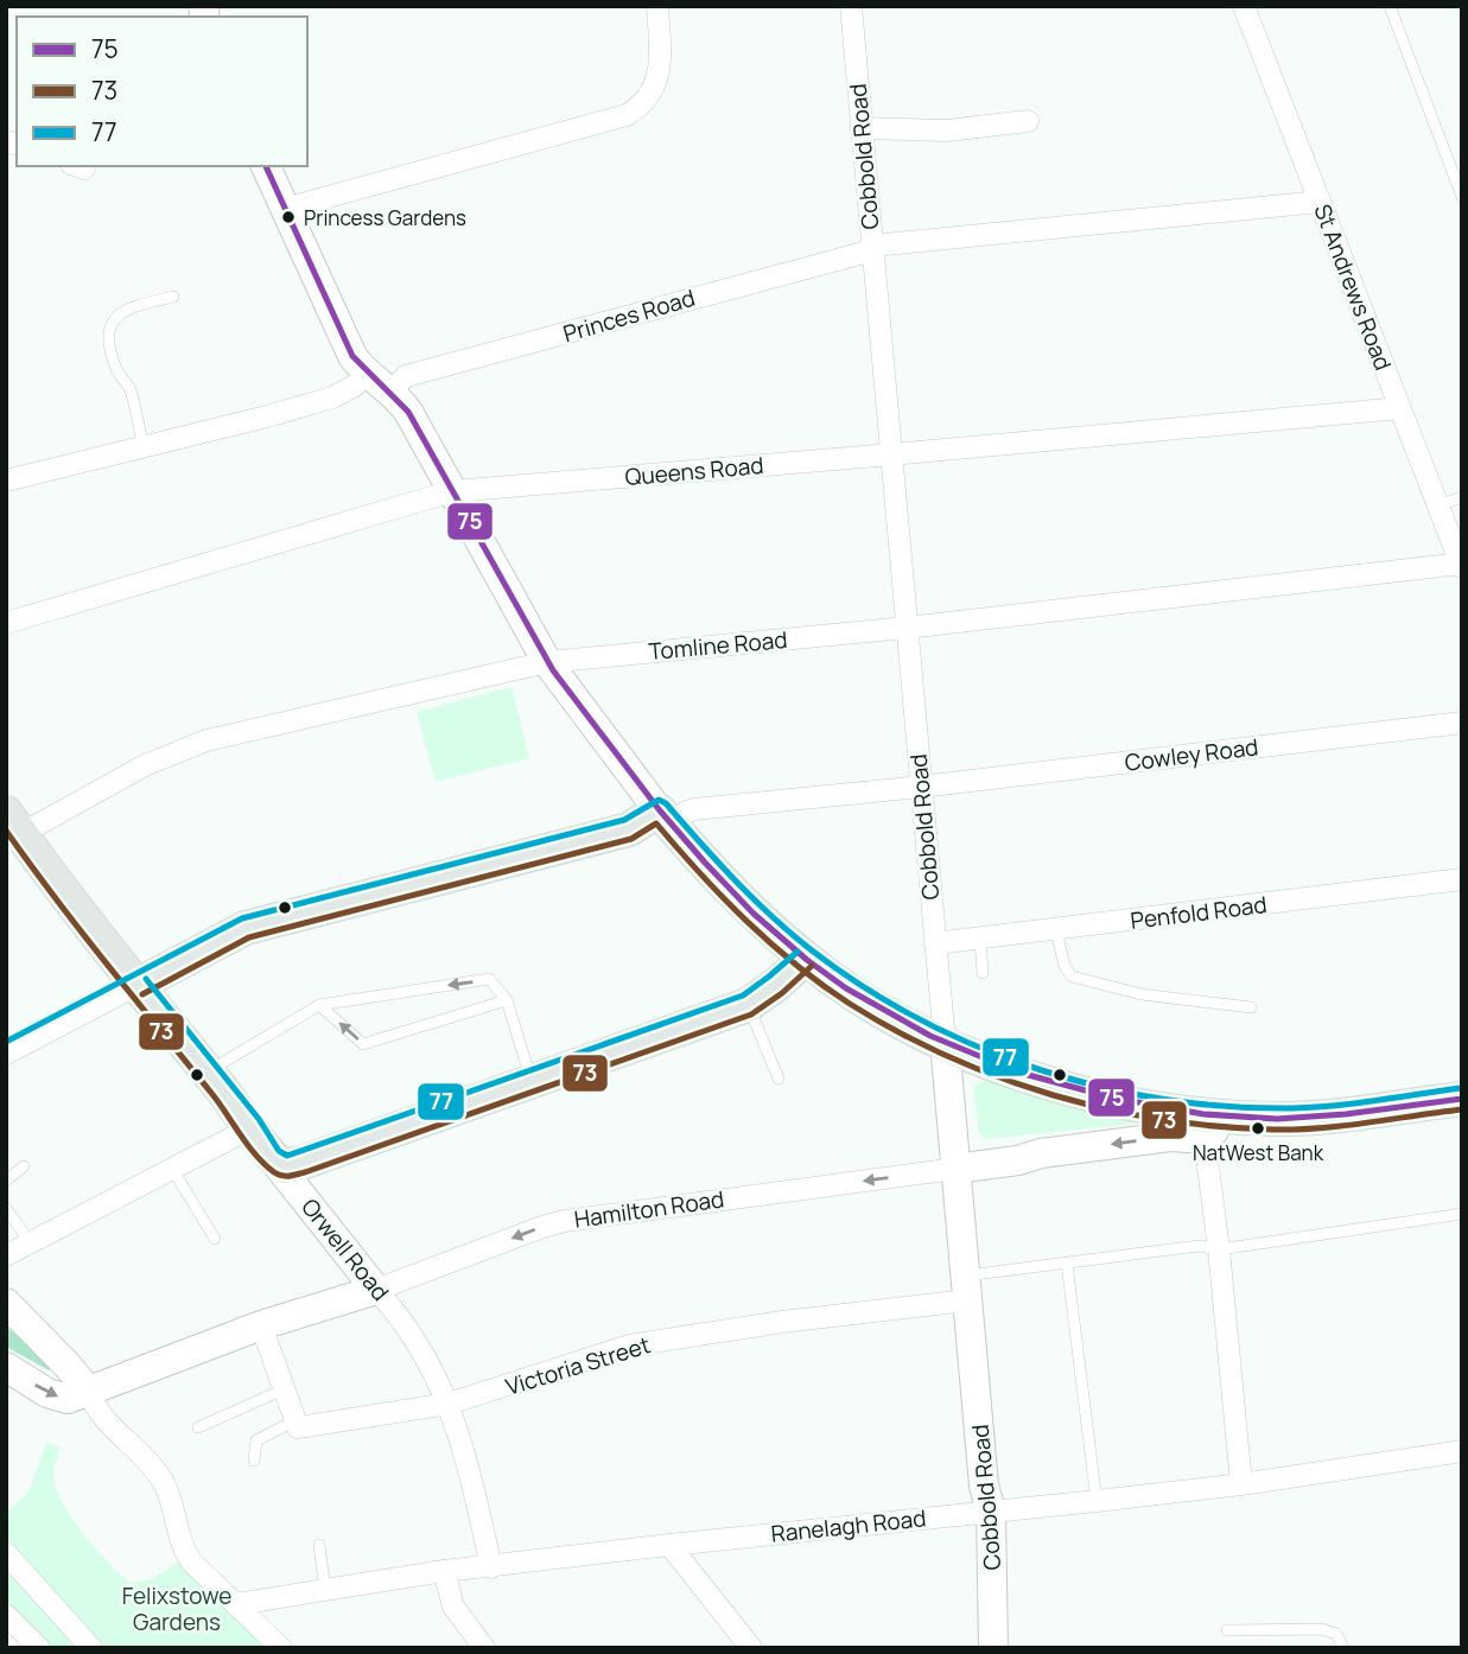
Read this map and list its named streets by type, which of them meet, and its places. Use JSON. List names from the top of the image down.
{
  "streets": {
    "main road": ["Hamilton Road", "Orwell Road"],
    "street": [
      "Cobbold Road",
      "St Andrews Road",
      "Princes Road",
      "Queens Road",
      "Tomline Road",
      "Cowley Road",
      "Penfold Road",
      "Victoria Street",
      "Ranelagh Road"
    ]
  },
  "crossings": [
    ["Cobbold Road", "Princes Road"],
    ["Cobbold Road", "Queens Road"],
    ["Cobbold Road", "Tomline Road"],
    ["Cobbold Road", "Cowley Road"],
    ["Cobbold Road", "Penfold Road"],
    ["Cobbold Road", "Hamilton Road"],
    ["Cobbold Road", "Victoria Street"],
    ["Cobbold Road", "Ranelagh Road"],
    ["St Andrews Road", "Princes Road"],
    ["St Andrews Road", "Queens Road"],
    ["St Andrews Road", "Tomline Road"],
    ["Tomline Road", "Orwell Road"],
    ["Cowley Road", "Hamilton Road"],
    ["Hamilton Road", "Orwell Road"],
    ["Orwell Road", "Victoria Street"],
    ["Orwell Road", "Ranelagh Road"]
  ],
  "parks": ["Felixstowe Gardens"],
  "places": ["Princess Gardens", "NatWest Bank"],
  "lines": ["transit line 75", "transit line 77", "transit line 73"],
  "legend": ["75", "73", "77"]
}
